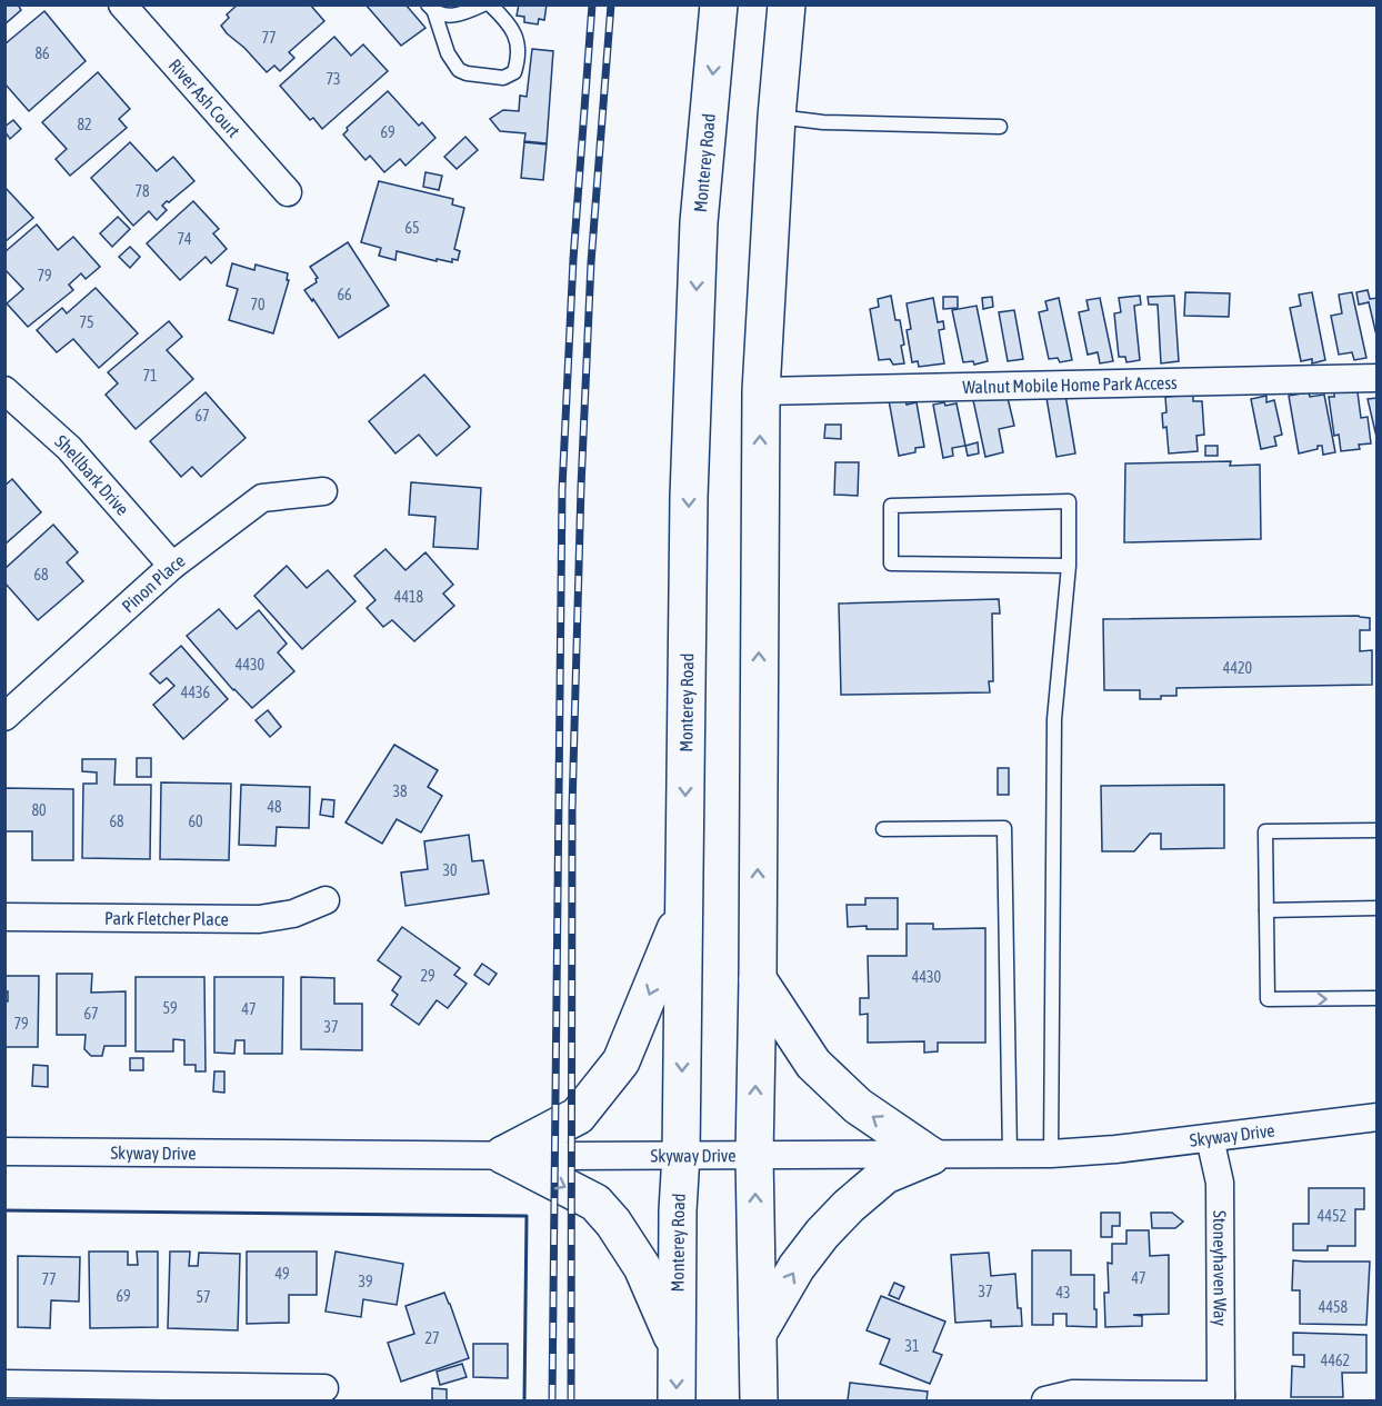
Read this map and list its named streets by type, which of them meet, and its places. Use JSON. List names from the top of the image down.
{
  "streets": {
    "main road": ["Monterey Road"],
    "street": [
      "River Ash Court",
      "Walnut Mobile Home Park Access",
      "Shellbark Drive",
      "Pinon Place",
      "Park Fletcher Place",
      "Skyway Drive",
      "Stoneyhaven Way"
    ]
  },
  "crossings": [
    ["Monterey Road", "Skyway Drive"],
    ["Shellbark Drive", "Pinon Place"],
    ["Skyway Drive", "Stoneyhaven Way"]
  ],
  "house_numbers": [
    "77",
    "86",
    "73",
    "82",
    "69",
    "78",
    "65",
    "74",
    "79",
    "66",
    "70",
    "75",
    "71",
    "67",
    "68",
    "4418",
    "4430",
    "4420",
    "4436",
    "38",
    "48",
    "80",
    "68",
    "60",
    "30",
    "29",
    "4430",
    "59",
    "47",
    "67",
    "79",
    "37",
    "4452",
    "49",
    "47",
    "77",
    "39",
    "37",
    "43",
    "69",
    "57",
    "4458",
    "27",
    "31",
    "4462"
  ]
}
